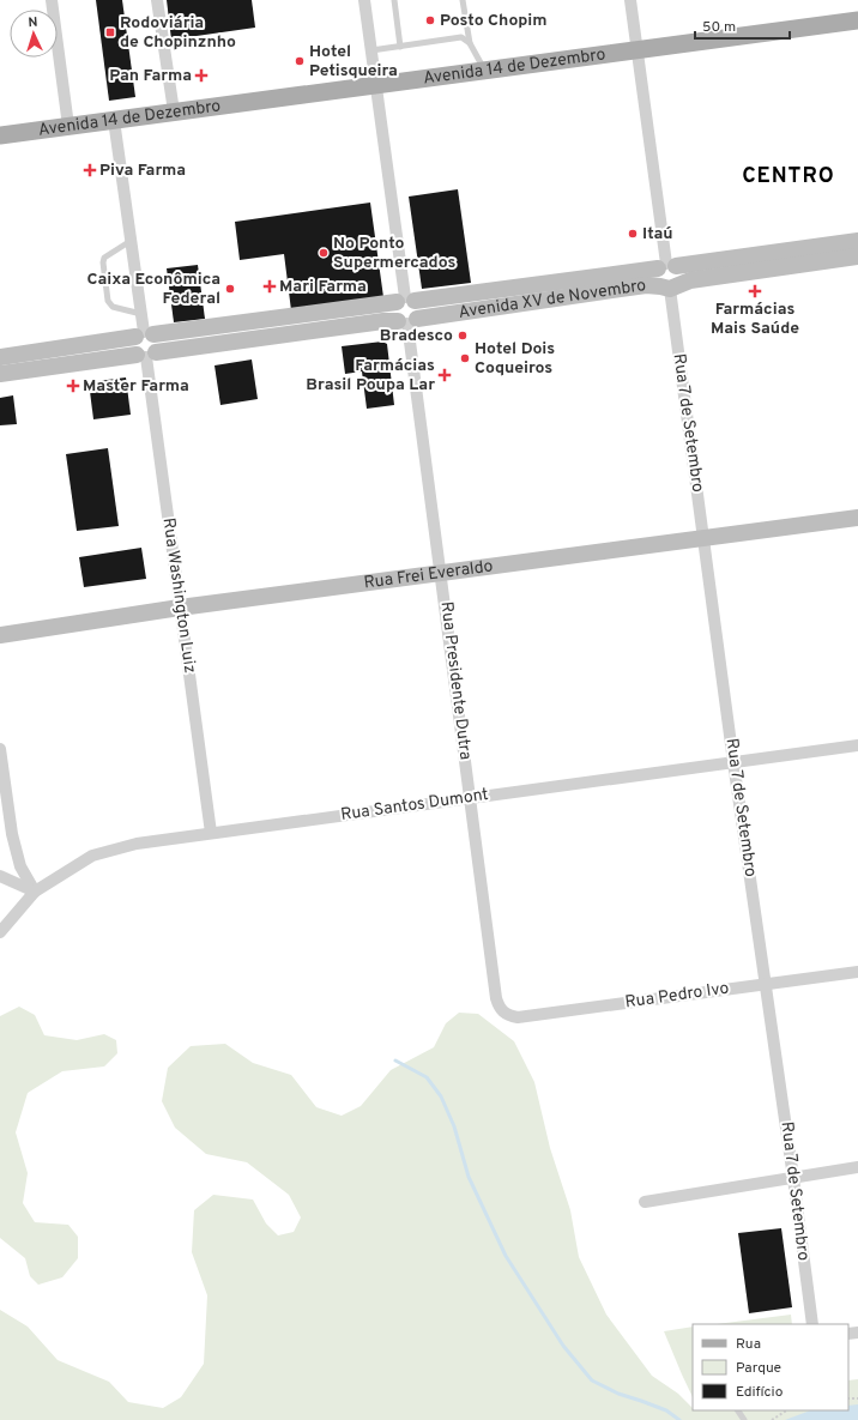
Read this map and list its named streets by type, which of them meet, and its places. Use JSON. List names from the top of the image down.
{
  "streets": {
    "main road": ["Avenida 14 de Dezembro", "Avenida XV de Novembro", "Rua Frei Everaldo"],
    "street": [
      "Rua 7 de Setembro",
      "Rua Washington Luiz",
      "Rua Presidente Dutra",
      "Rua Santos Dumont",
      "Rua Pedro Ivo"
    ]
  },
  "crossings": [
    ["Avenida XV de Novembro", "Rua 7 de Setembro"],
    ["Avenida XV de Novembro", "Rua Washington Luiz"],
    ["Avenida XV de Novembro", "Rua Presidente Dutra"],
    ["Rua 7 de Setembro", "Rua Frei Everaldo"],
    ["Rua 7 de Setembro", "Rua Santos Dumont"],
    ["Rua 7 de Setembro", "Rua Pedro Ivo"],
    ["Rua Frei Everaldo", "Rua Washington Luiz"],
    ["Rua Frei Everaldo", "Rua Presidente Dutra"],
    ["Rua Washington Luiz", "Rua Santos Dumont"],
    ["Rua Presidente Dutra", "Rua Santos Dumont"],
    ["Rua Presidente Dutra", "Rua Pedro Ivo"]
  ],
  "districts": ["CENTRO"],
  "places": {
    "other": [
      "Posto Chopim",
      "Hotel Petisqueira",
      "Itaú",
      "No Ponto Supermercados",
      "Caixa Econômica Federal",
      "Bradesco",
      "Hotel Dois Coqueiros"
    ],
    "transit": ["Rodoviária de Chopinznho"],
    "health": [
      "Pan Farma",
      "Piva Farma",
      "Mari Farma",
      "Farmácias Mais Saúde",
      "Farmácias Brasil Poupa Lar",
      "Master Farma"
    ]
  },
  "legend": ["Rua", "Parque", "Edifício"],
  "scale_bar": "50 m",
  "north": "top"
}
